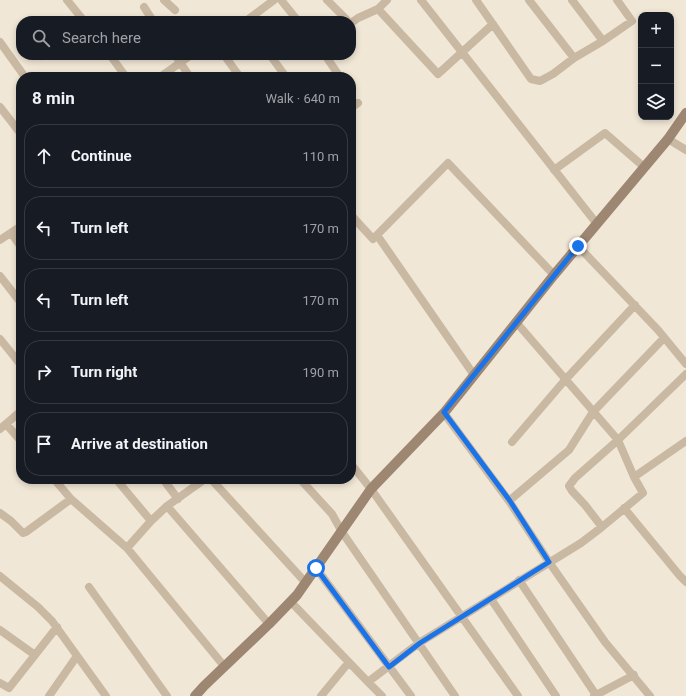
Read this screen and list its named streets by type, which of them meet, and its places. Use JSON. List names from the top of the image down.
{
  "page": {
    "map_buttons": ["+", "−"],
    "search": "Search here",
    "heading": ["8 min", "Walk · 640 m"],
    "list": [
      ["Continue", "110 m"],
      ["Turn left", "170 m"],
      ["Turn left", "170 m"],
      ["Turn right", "190 m"],
      "Arrive at destination"
    ]
  }
}
